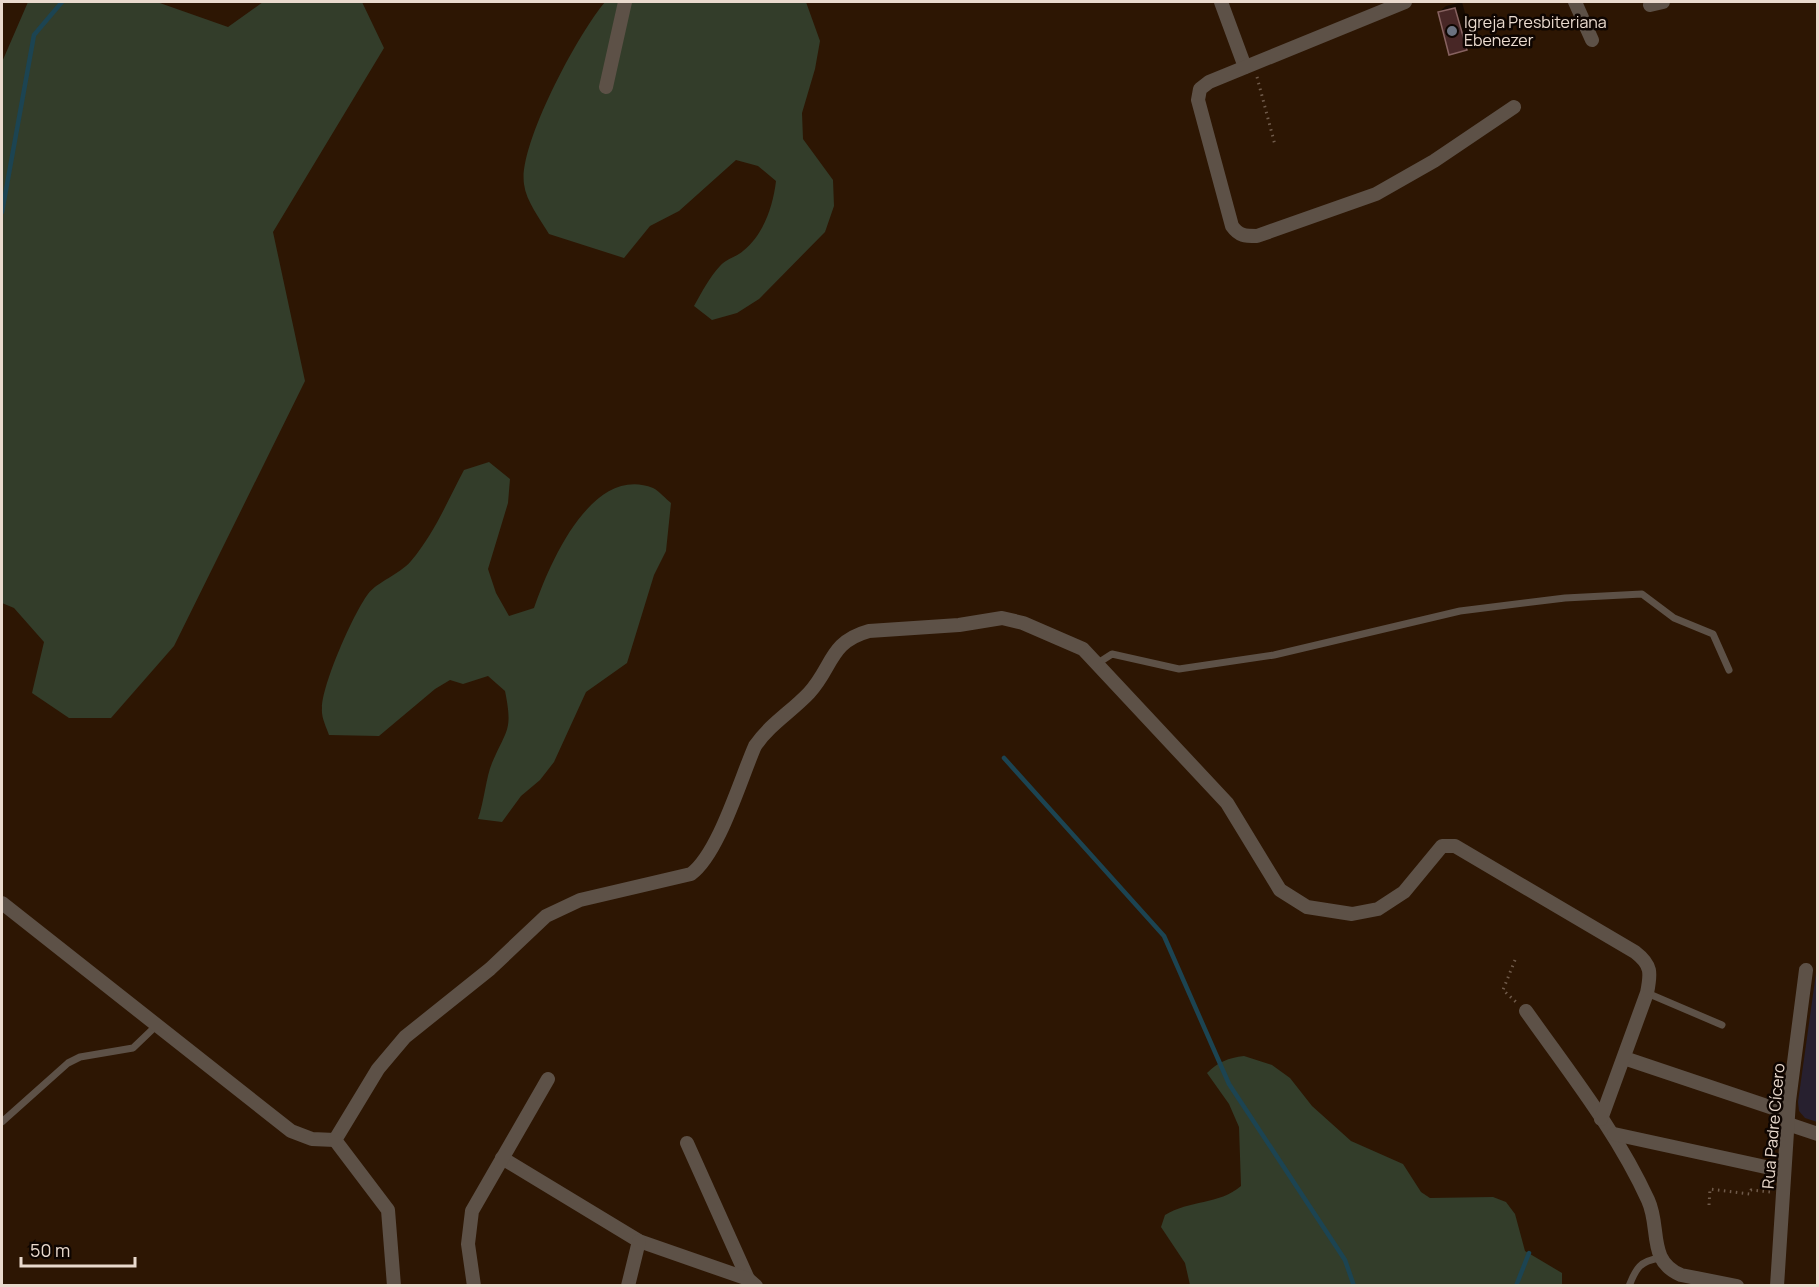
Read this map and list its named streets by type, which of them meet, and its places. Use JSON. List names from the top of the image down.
{
  "streets": {
    "street": ["Rua Padre Cícero"]
  },
  "places": ["Igreja Presbiteriana Ebenezer"],
  "scale_bar": "50 m"
}
